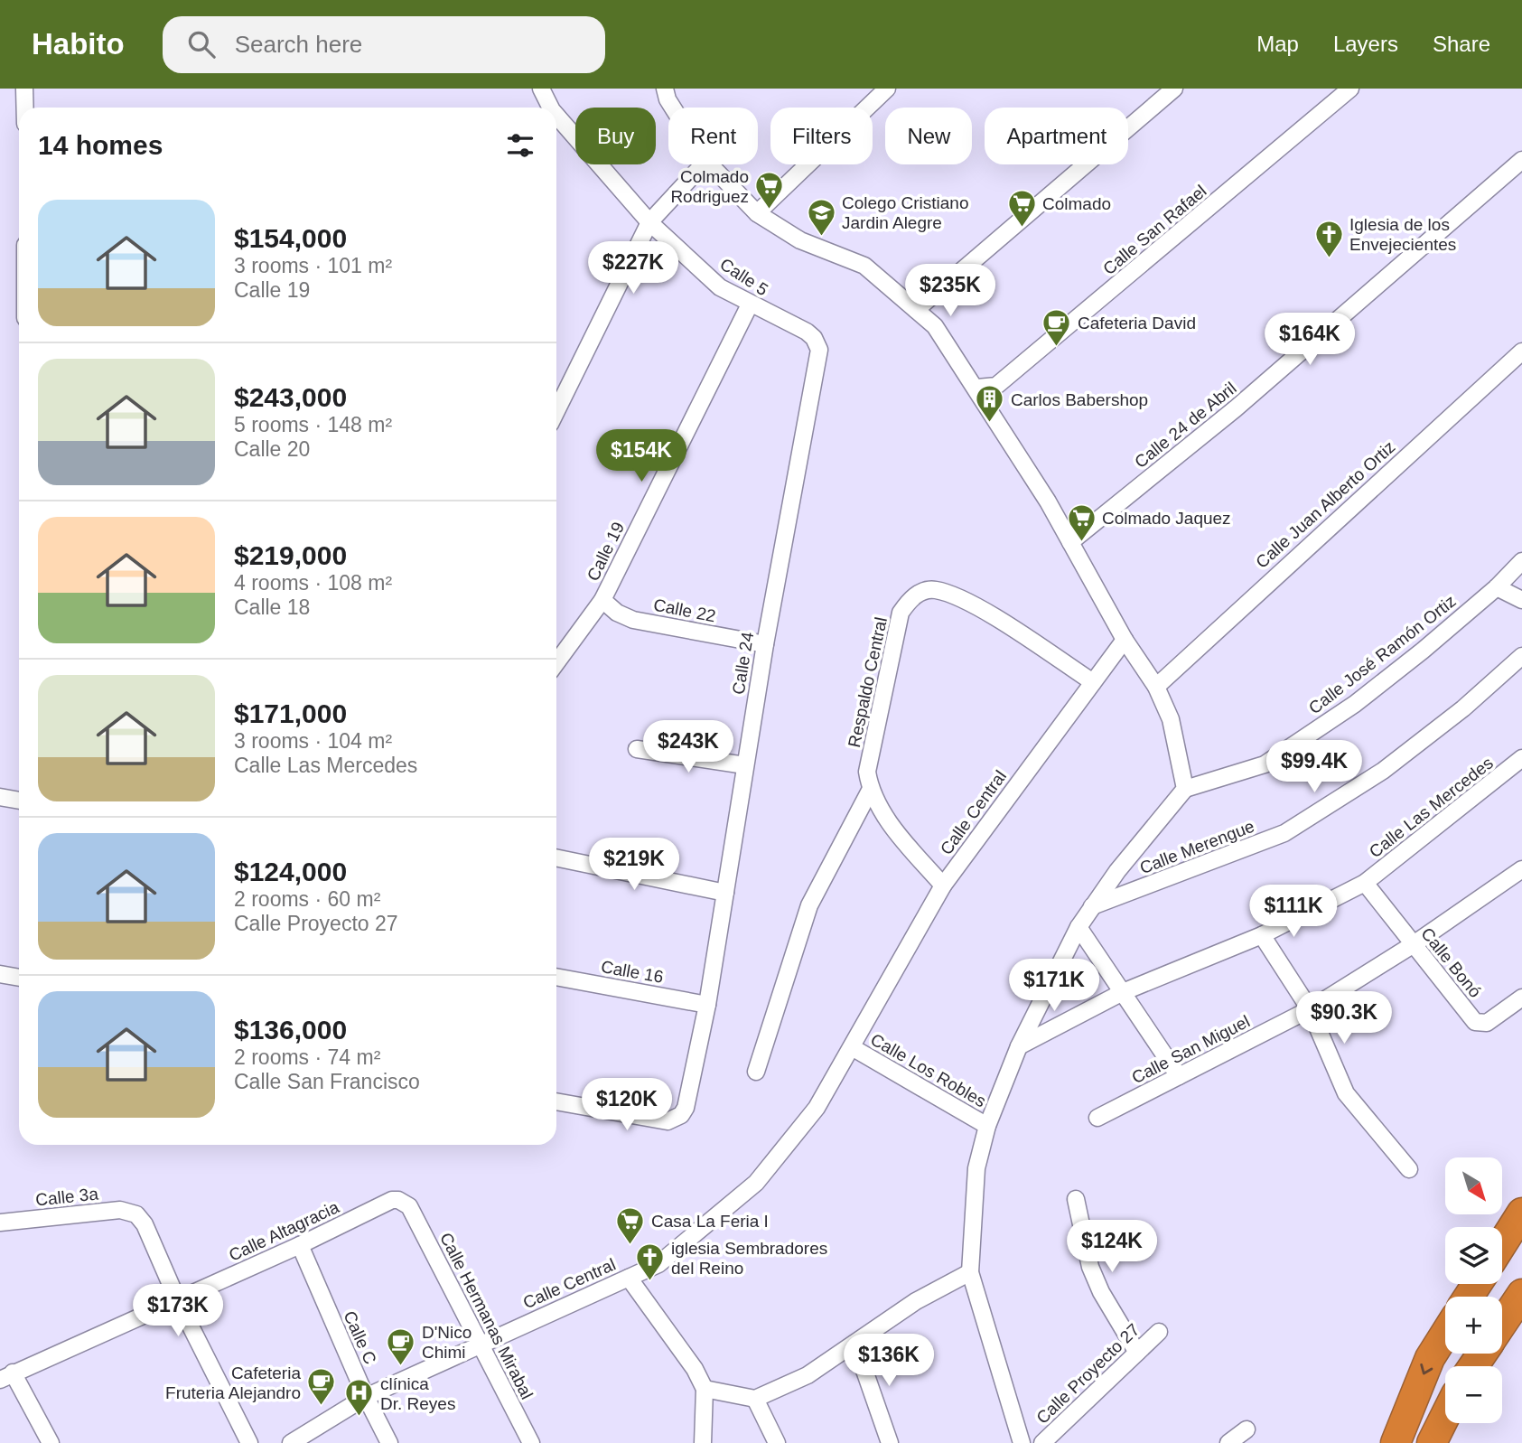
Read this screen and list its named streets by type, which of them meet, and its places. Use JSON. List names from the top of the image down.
{
  "streets": {
    "street": [
      "Calle San Rafael",
      "Calle 5",
      "Calle 24 de Abril",
      "Calle Juan Alberto Ortiz",
      "Calle 19",
      "Calle 22",
      "Calle José Ramón Ortiz",
      "Calle 24",
      "Respaldo Central",
      "Calle Las Mercedes",
      "Calle Central",
      "Calle Merengue",
      "Calle Bonó",
      "Calle 16",
      "Calle San Miguel",
      "Calle Los Robles",
      "Calle 3a",
      "Calle Altagracia",
      "Calle Hermanas Mirabal",
      "Calle C",
      "Calle Proyecto 27"
    ]
  },
  "crossings": [
    ["Calle 5", "Calle 19"],
    ["Calle 5", "Calle 24"],
    ["Calle 19", "Calle 22"],
    ["Calle 22", "Calle 24"],
    ["Calle 24", "Calle 16"],
    ["Respaldo Central", "Calle Central"],
    ["Calle Las Mercedes", "Calle Bonó"],
    ["Calle Central", "Calle Los Robles"],
    ["Calle Central", "Calle Hermanas Mirabal"],
    ["Calle Central", "Calle C"],
    ["Calle Bonó", "Calle San Miguel"],
    ["Calle 3a", "Calle Altagracia"],
    ["Calle Altagracia", "Calle Hermanas Mirabal"],
    ["Calle Altagracia", "Calle C"]
  ],
  "places": {
    "supermarket": [
      "Colmado Rodriguez",
      "Colmado",
      "Colmado Jaquez",
      "Casa La Feria I"
    ],
    "school or university": ["Colego Cristiano Jardin Alegre"],
    "church": ["Iglesia de los Envejecientes", "iglesia Sembradores del Reino"],
    "cafe": ["Cafeteria David", "D'Nico Chimi", "Cafeteria Fruteria Alejandro"],
    "building": ["Carlos Babershop"],
    "hospital": ["clínica Dr. Reyes"]
  },
  "north": "bottom right",
  "page": {
    "header": "Habito",
    "search": "Search here",
    "nav": ["Map", "Layers", "Share"],
    "chip": [
      "Buy",
      "Rent",
      "Filters",
      "New",
      "Apartment"
    ],
    "heading": "14 homes",
    "list": [
      {
        "name": "$154,000",
        "note": "3 rooms · 101 m² · Calle 19"
      },
      {
        "name": "$243,000",
        "note": "5 rooms · 148 m² · Calle 20"
      },
      {
        "name": "$219,000",
        "note": "4 rooms · 108 m² · Calle 18"
      },
      {
        "name": "$171,000",
        "note": "3 rooms · 104 m² · Calle Las Mercedes"
      },
      {
        "name": "$124,000",
        "note": "2 rooms · 60 m² · Calle Proyecto 27"
      },
      {
        "name": "$136,000",
        "note": "2 rooms · 74 m² · Calle San Francisco"
      }
    ],
    "price": [
      "$227K",
      "$235K",
      "$164K",
      "$154K",
      "$243K",
      "$99.4K",
      "$219K",
      "$111K",
      "$171K",
      "$90.3K",
      "$120K",
      "$124K",
      "$173K",
      "$136K"
    ],
    "map_buttons": ["+", "−"]
  }
}
